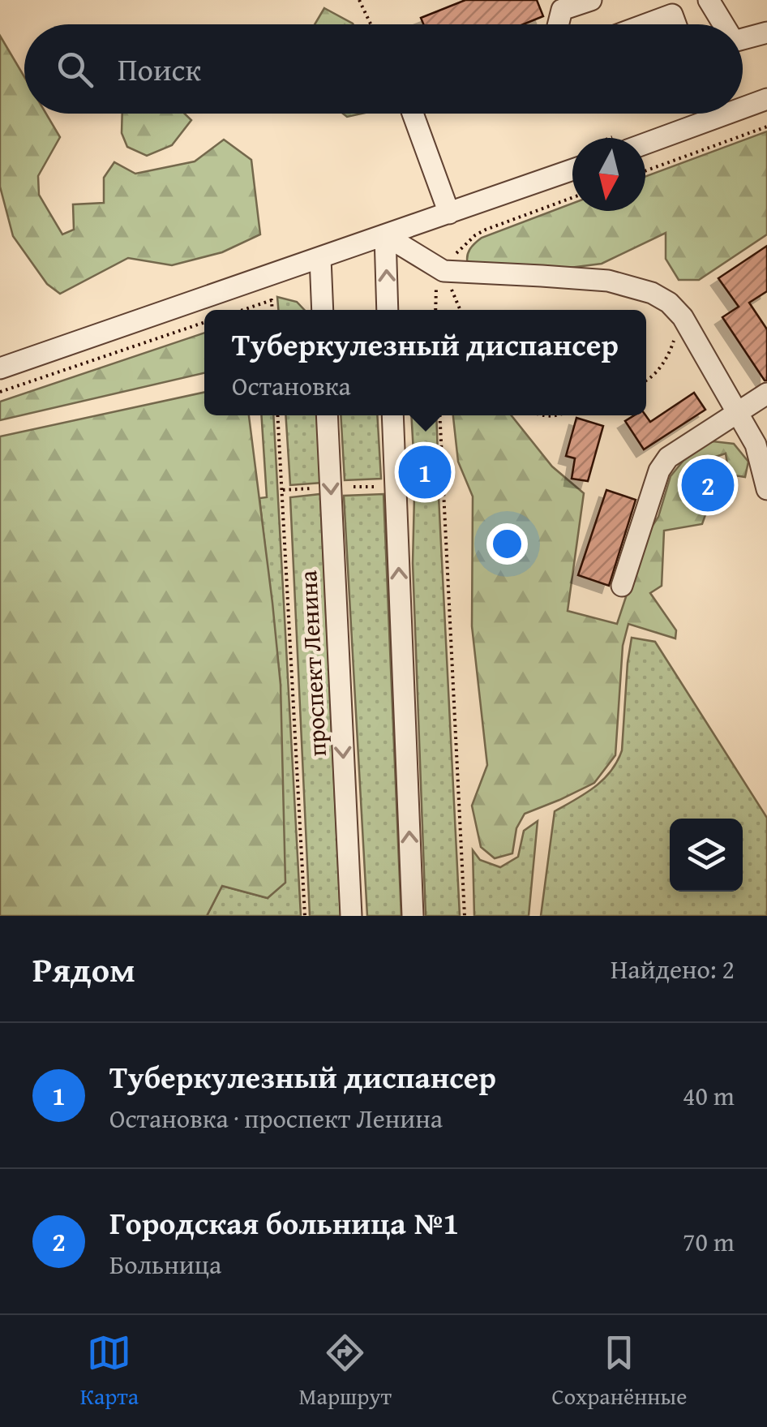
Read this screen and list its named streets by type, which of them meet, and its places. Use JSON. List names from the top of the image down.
{
  "streets": {
    "street": ["проспект Ленина"]
  },
  "north": "bottom",
  "page": {
    "search": "Поиск",
    "popup": ["Туберкулезный диспансер", "Остановка"],
    "pins": ["1", "2"],
    "heading": ["Рядом", "Найдено: 2"],
    "list": [
      {
        "mark": "1",
        "name": "Туберкулезный диспансер",
        "note": "Остановка · проспект Ленина",
        "value": "40 m"
      },
      {
        "mark": "2",
        "name": "Городская больница №1",
        "note": "Больница",
        "value": "70 m"
      }
    ],
    "nav": ["Карта", "Маршрут", "Сохранённые"]
  }
}
